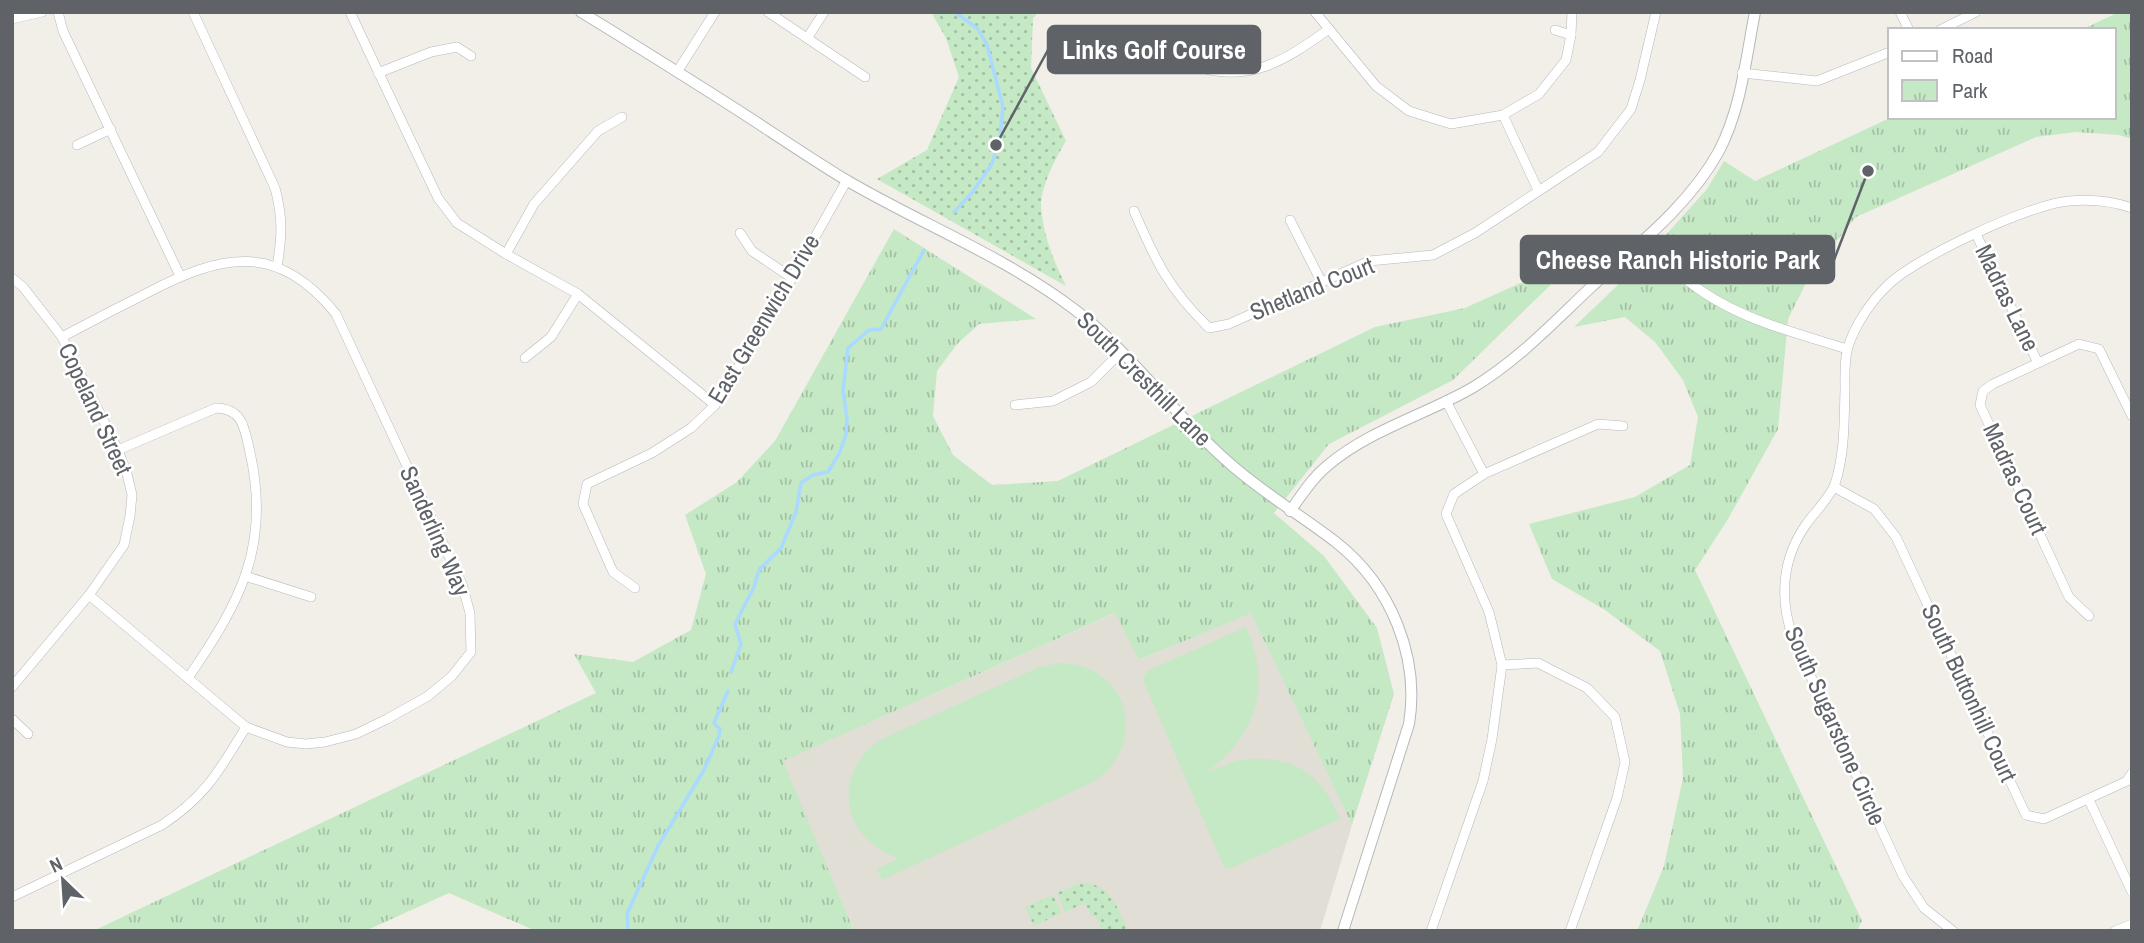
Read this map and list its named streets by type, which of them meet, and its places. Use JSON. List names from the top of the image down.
{
  "streets": {
    "street": [
      "Shetland Court",
      "Madras Lane",
      "East Greenwich Drive",
      "South Cresthill Lane",
      "Copeland Street",
      "Madras Court",
      "Sanderling Way",
      "South Buttonhill Court",
      "South Sugarstone Circle"
    ]
  },
  "crossings": [
    ["Madras Lane", "Madras Court"],
    ["Madras Lane", "South Sugarstone Circle"],
    ["East Greenwich Drive", "South Cresthill Lane"],
    ["Copeland Street", "Sanderling Way"],
    ["South Buttonhill Court", "South Sugarstone Circle"]
  ],
  "places": ["Links Golf Course", "Cheese Ranch Historic Park"],
  "legend": ["Road", "Park"],
  "north": "top left"
}
